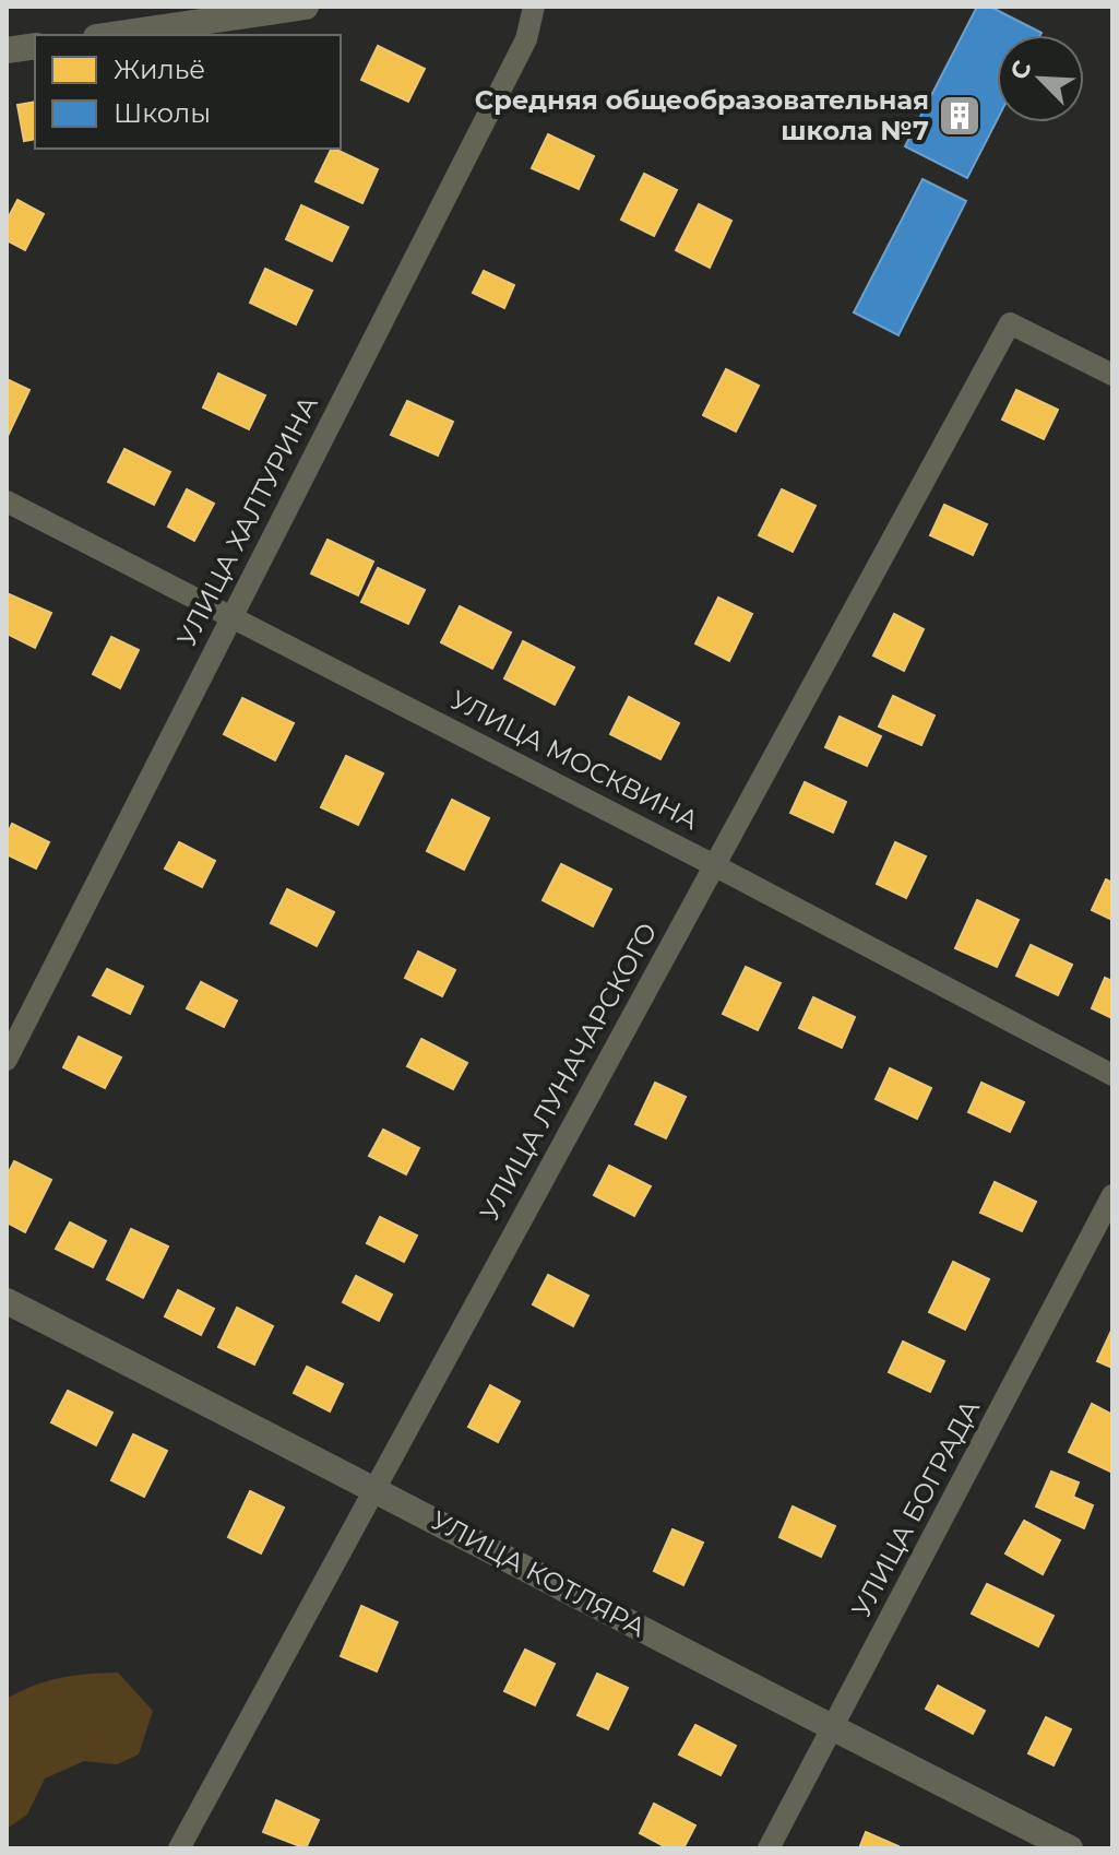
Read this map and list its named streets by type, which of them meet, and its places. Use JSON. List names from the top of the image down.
{
  "streets": {
    "street": [
      "УЛИЦА ХАЛТУРИНА",
      "УЛИЦА МОСКВИНА",
      "УЛИЦА ЛУНАЧАРСКОГО",
      "УЛИЦА БОГРАДА",
      "УЛИЦА КОТЛЯРА"
    ]
  },
  "crossings": [
    ["УЛИЦА ХАЛТУРИНА", "УЛИЦА МОСКВИНА"],
    ["УЛИЦА МОСКВИНА", "УЛИЦА ЛУНАЧАРСКОГО"],
    ["УЛИЦА ЛУНАЧАРСКОГО", "УЛИЦА КОТЛЯРА"],
    ["УЛИЦА БОГРАДА", "УЛИЦА КОТЛЯРА"]
  ],
  "places": {
    "building": ["Средняя общеобразовательная школа №7"]
  },
  "legend": ["Жильё", "Школы"],
  "north": "top left"
}
